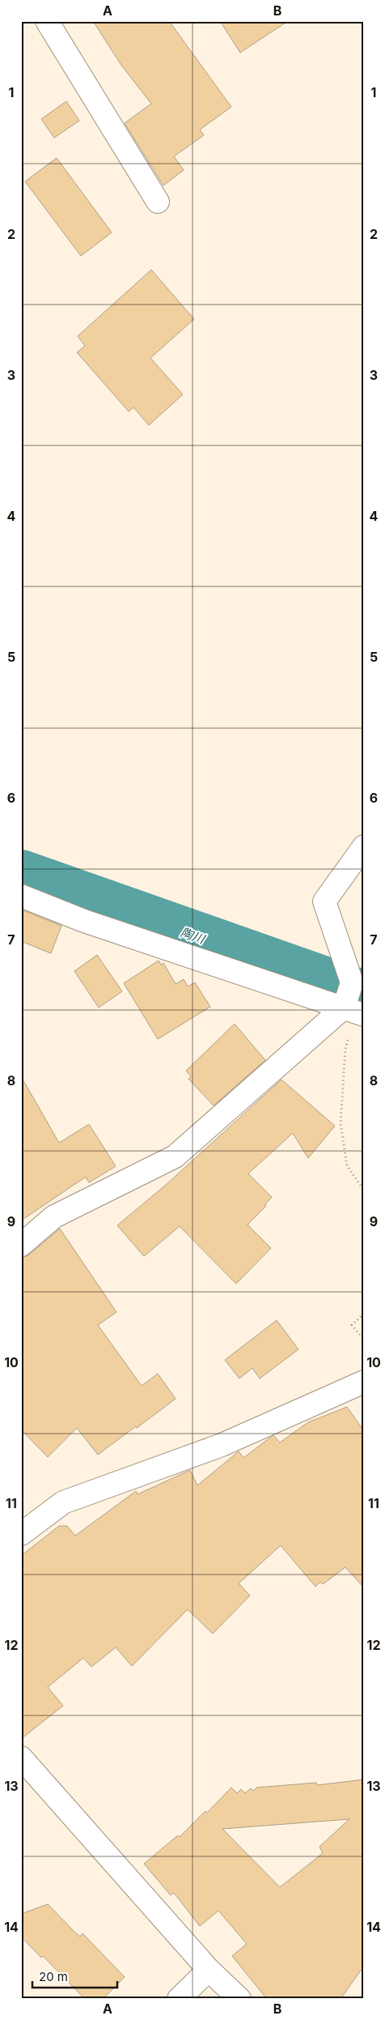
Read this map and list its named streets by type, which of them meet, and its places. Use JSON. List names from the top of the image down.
{
  "water": ["陶川"],
  "scale_bar": "20 m",
  "grid": {
    "columns": ["A", "B"],
    "rows": [
      "1",
      "2",
      "3",
      "4",
      "5",
      "6",
      "7",
      "8",
      "9",
      "10",
      "11",
      "12",
      "13",
      "14"
    ]
  }
}
